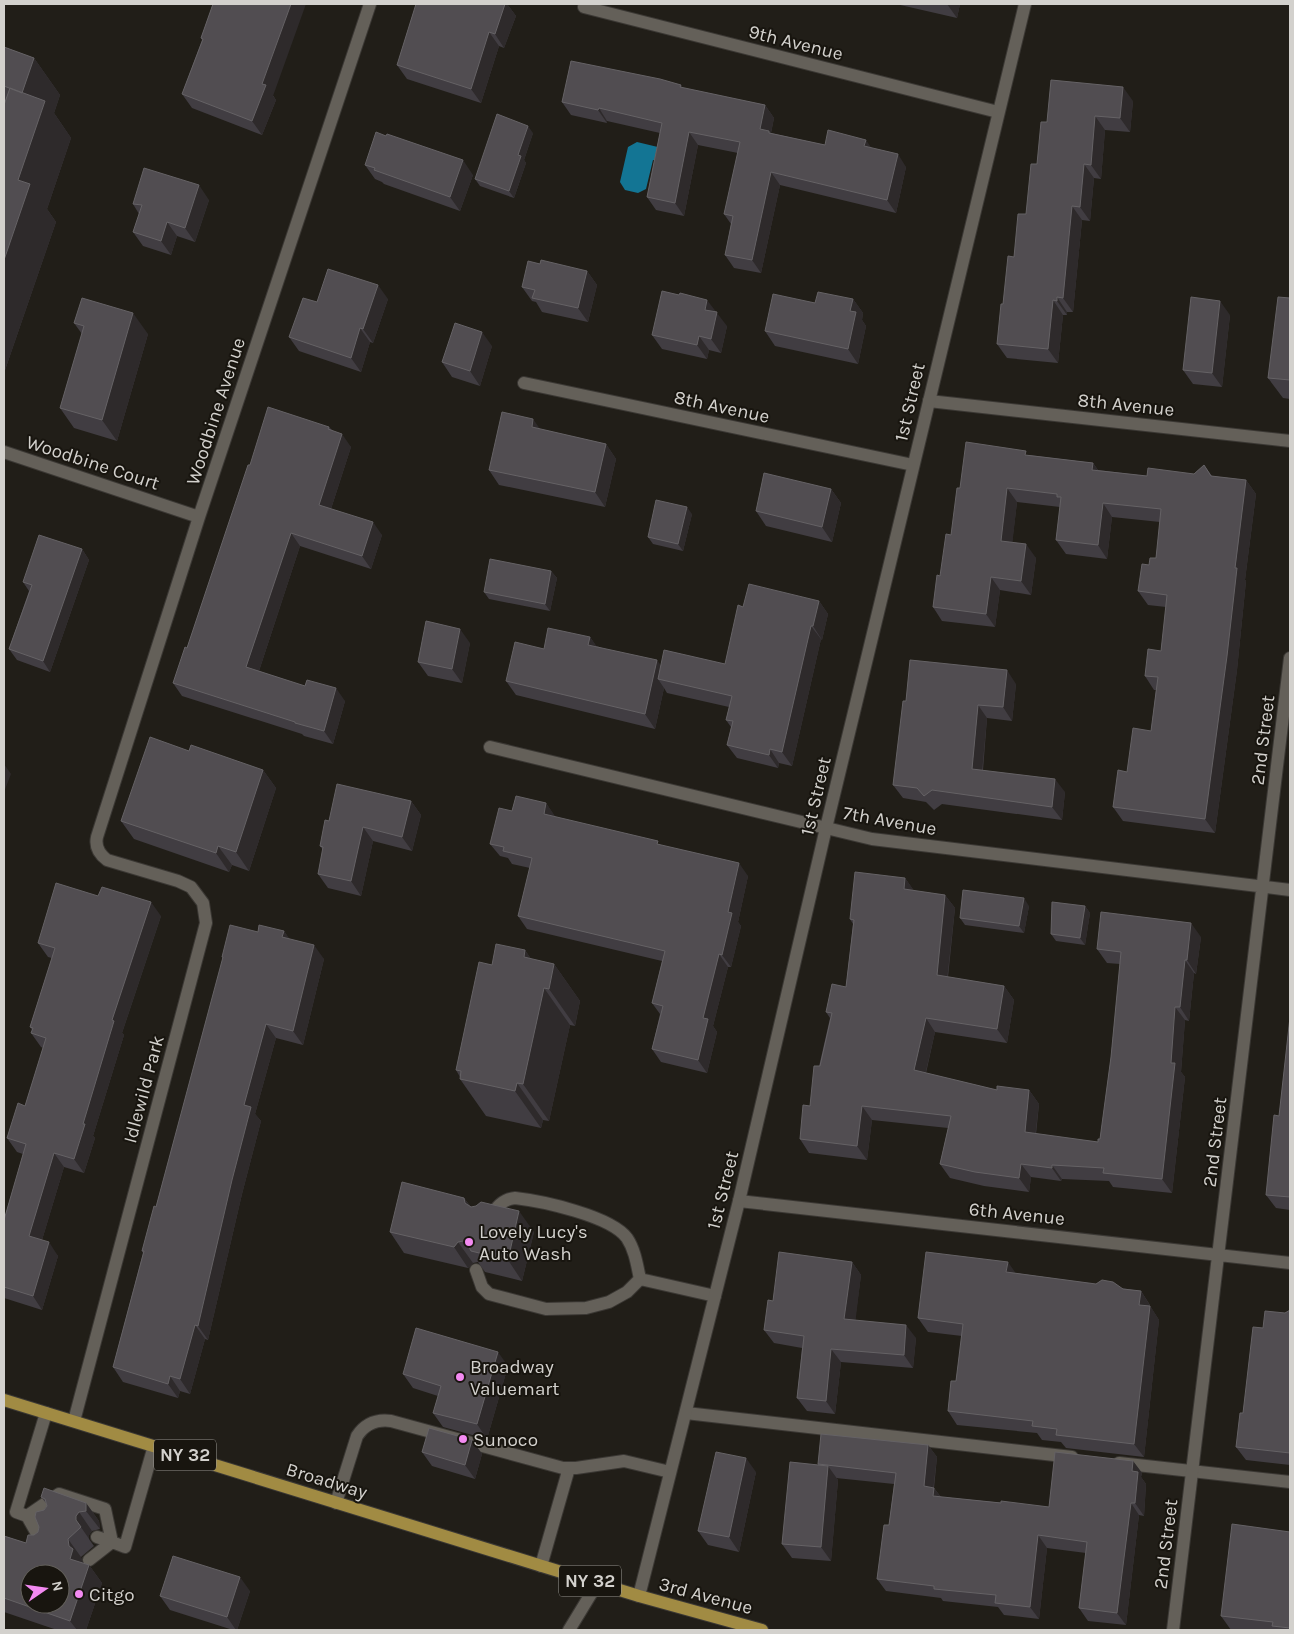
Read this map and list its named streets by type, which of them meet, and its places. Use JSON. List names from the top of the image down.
{
  "streets": {
    "main road": ["NY 32", "Broadway", "3rd Avenue"],
    "street": [
      "9th Avenue",
      "1st Street",
      "8th Avenue",
      "Woodbine Avenue",
      "Woodbine Court",
      "2nd Street",
      "7th Avenue",
      "Idlewild Park",
      "6th Avenue"
    ]
  },
  "crossings": [
    ["9th Avenue", "1st Street"],
    ["1st Street", "8th Avenue"],
    ["1st Street", "7th Avenue"],
    ["1st Street", "6th Avenue"],
    ["1st Street", "Broadway"],
    ["1st Street", "3rd Avenue"],
    ["Woodbine Avenue", "Woodbine Court"],
    ["Woodbine Avenue", "Idlewild Park"],
    ["2nd Street", "7th Avenue"],
    ["2nd Street", "6th Avenue"],
    ["Idlewild Park", "Broadway"],
    ["Broadway", "3rd Avenue"]
  ],
  "places": [
    "Lovely Lucy's Auto Wash",
    "Broadway Valuemart",
    "Sunoco",
    "Citgo"
  ],
  "north": "right"
}
